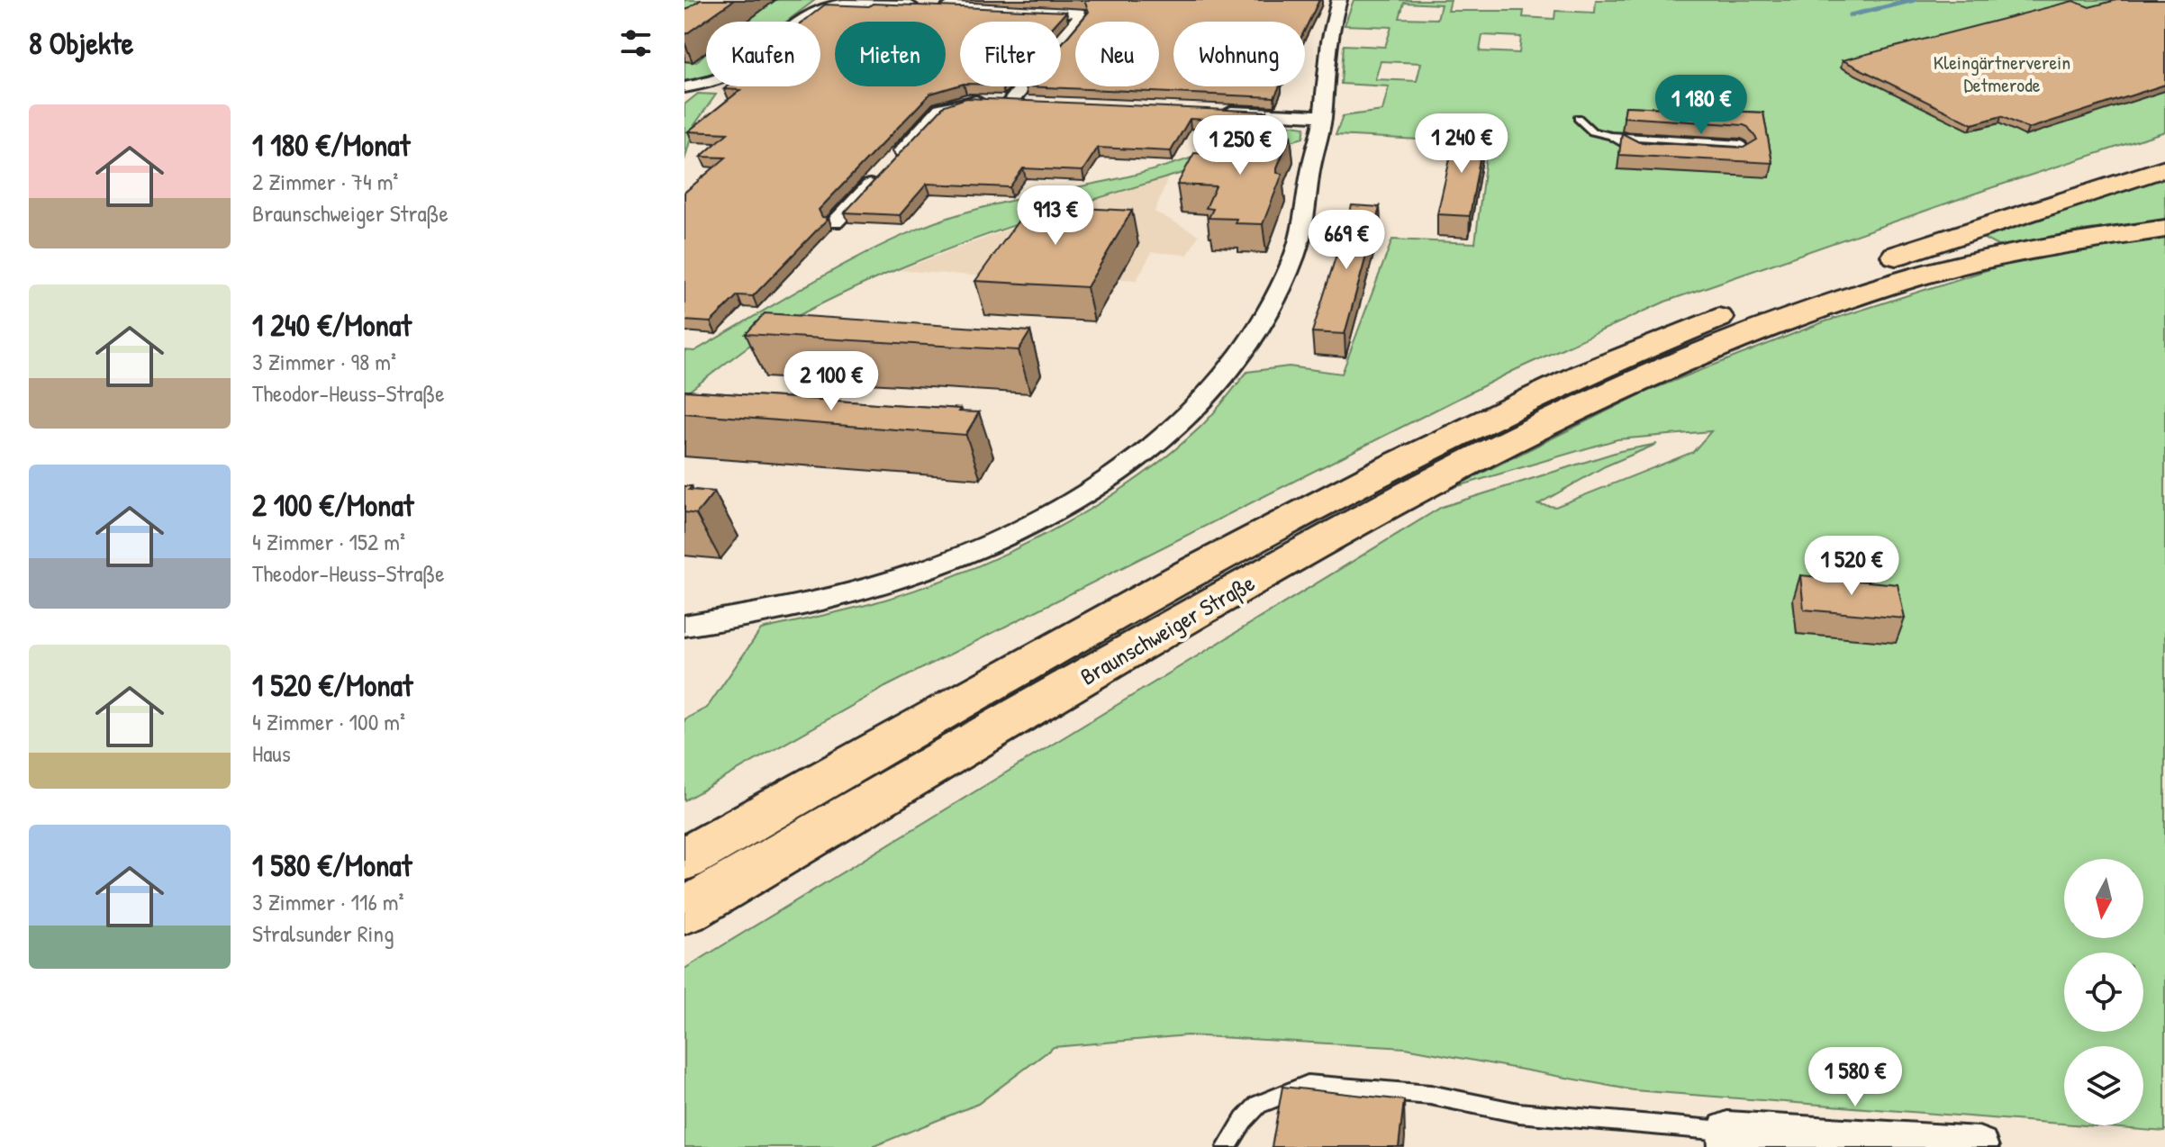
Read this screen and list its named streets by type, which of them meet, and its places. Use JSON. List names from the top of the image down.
{
  "streets": {
    "highway": ["Braunschweiger Straße"]
  },
  "parks": ["Kleingärtnerverein Detmerode"],
  "north": "bottom",
  "page": {
    "heading": "8 Objekte",
    "chip": [
      "Kaufen",
      "Mieten",
      "Filter",
      "Neu",
      "Wohnung"
    ],
    "price": [
      "1 180 €",
      "1 240 €",
      "1 250 €",
      "913 €",
      "669 €",
      "2 100 €",
      "1 520 €",
      "1 580 €"
    ],
    "list": [
      {
        "name": "1 180 €/Monat",
        "note": "2 Zimmer · 74 m² · Braunschweiger Straße"
      },
      {
        "name": "1 240 €/Monat",
        "note": "3 Zimmer · 98 m² · Theodor-Heuss-Straße"
      },
      {
        "name": "2 100 €/Monat",
        "note": "4 Zimmer · 152 m² · Theodor-Heuss-Straße"
      },
      {
        "name": "1 520 €/Monat",
        "note": "4 Zimmer · 100 m² · Haus"
      },
      {
        "name": "1 580 €/Monat",
        "note": "3 Zimmer · 116 m² · Stralsunder Ring"
      }
    ]
  }
}
